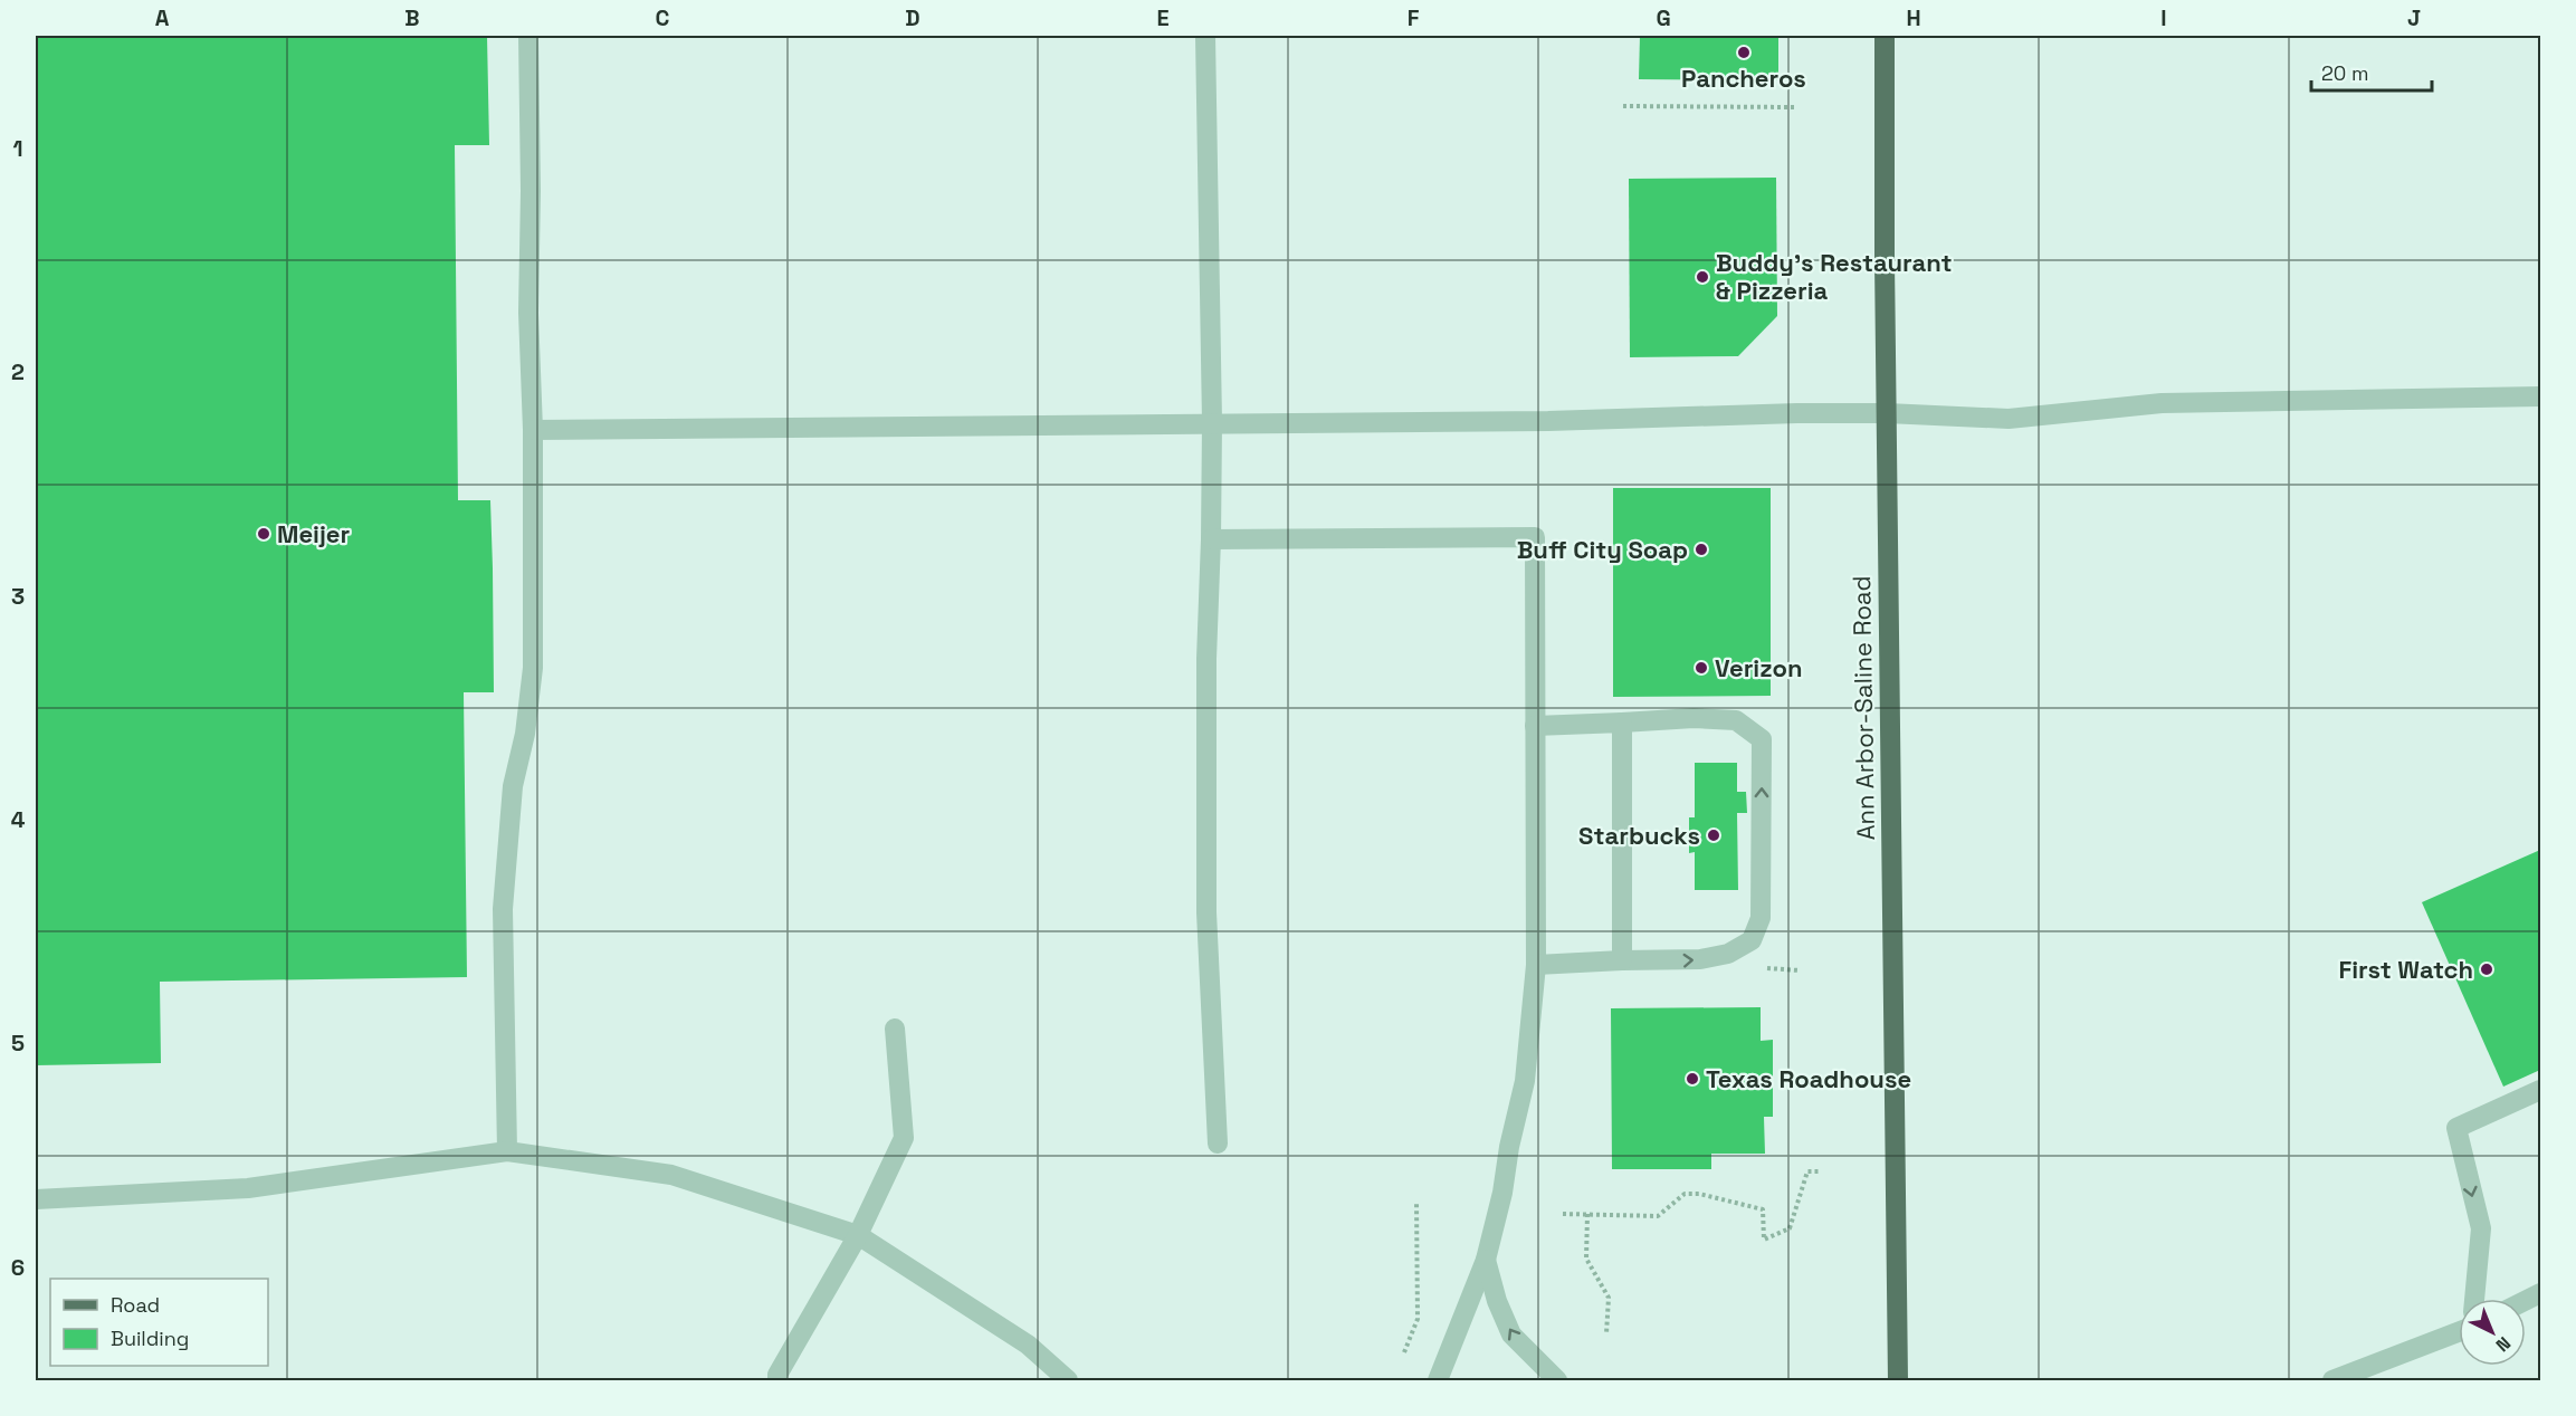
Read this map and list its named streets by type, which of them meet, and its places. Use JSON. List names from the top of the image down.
{
  "streets": {
    "main road": ["Ann Arbor-Saline Road"]
  },
  "places": [
    "Pancheros",
    "Buddy's Restaurant & Pizzeria",
    "Meijer",
    "Buff City Soap",
    "Verizon",
    "Starbucks",
    "First Watch",
    "Texas Roadhouse"
  ],
  "legend": ["Road", "Building"],
  "scale_bar": "20 m",
  "north": "bottom right",
  "grid": {
    "columns": [
      "A",
      "B",
      "C",
      "D",
      "E",
      "F",
      "G",
      "H",
      "I",
      "J"
    ],
    "rows": [
      "1",
      "2",
      "3",
      "4",
      "5",
      "6"
    ]
  }
}
